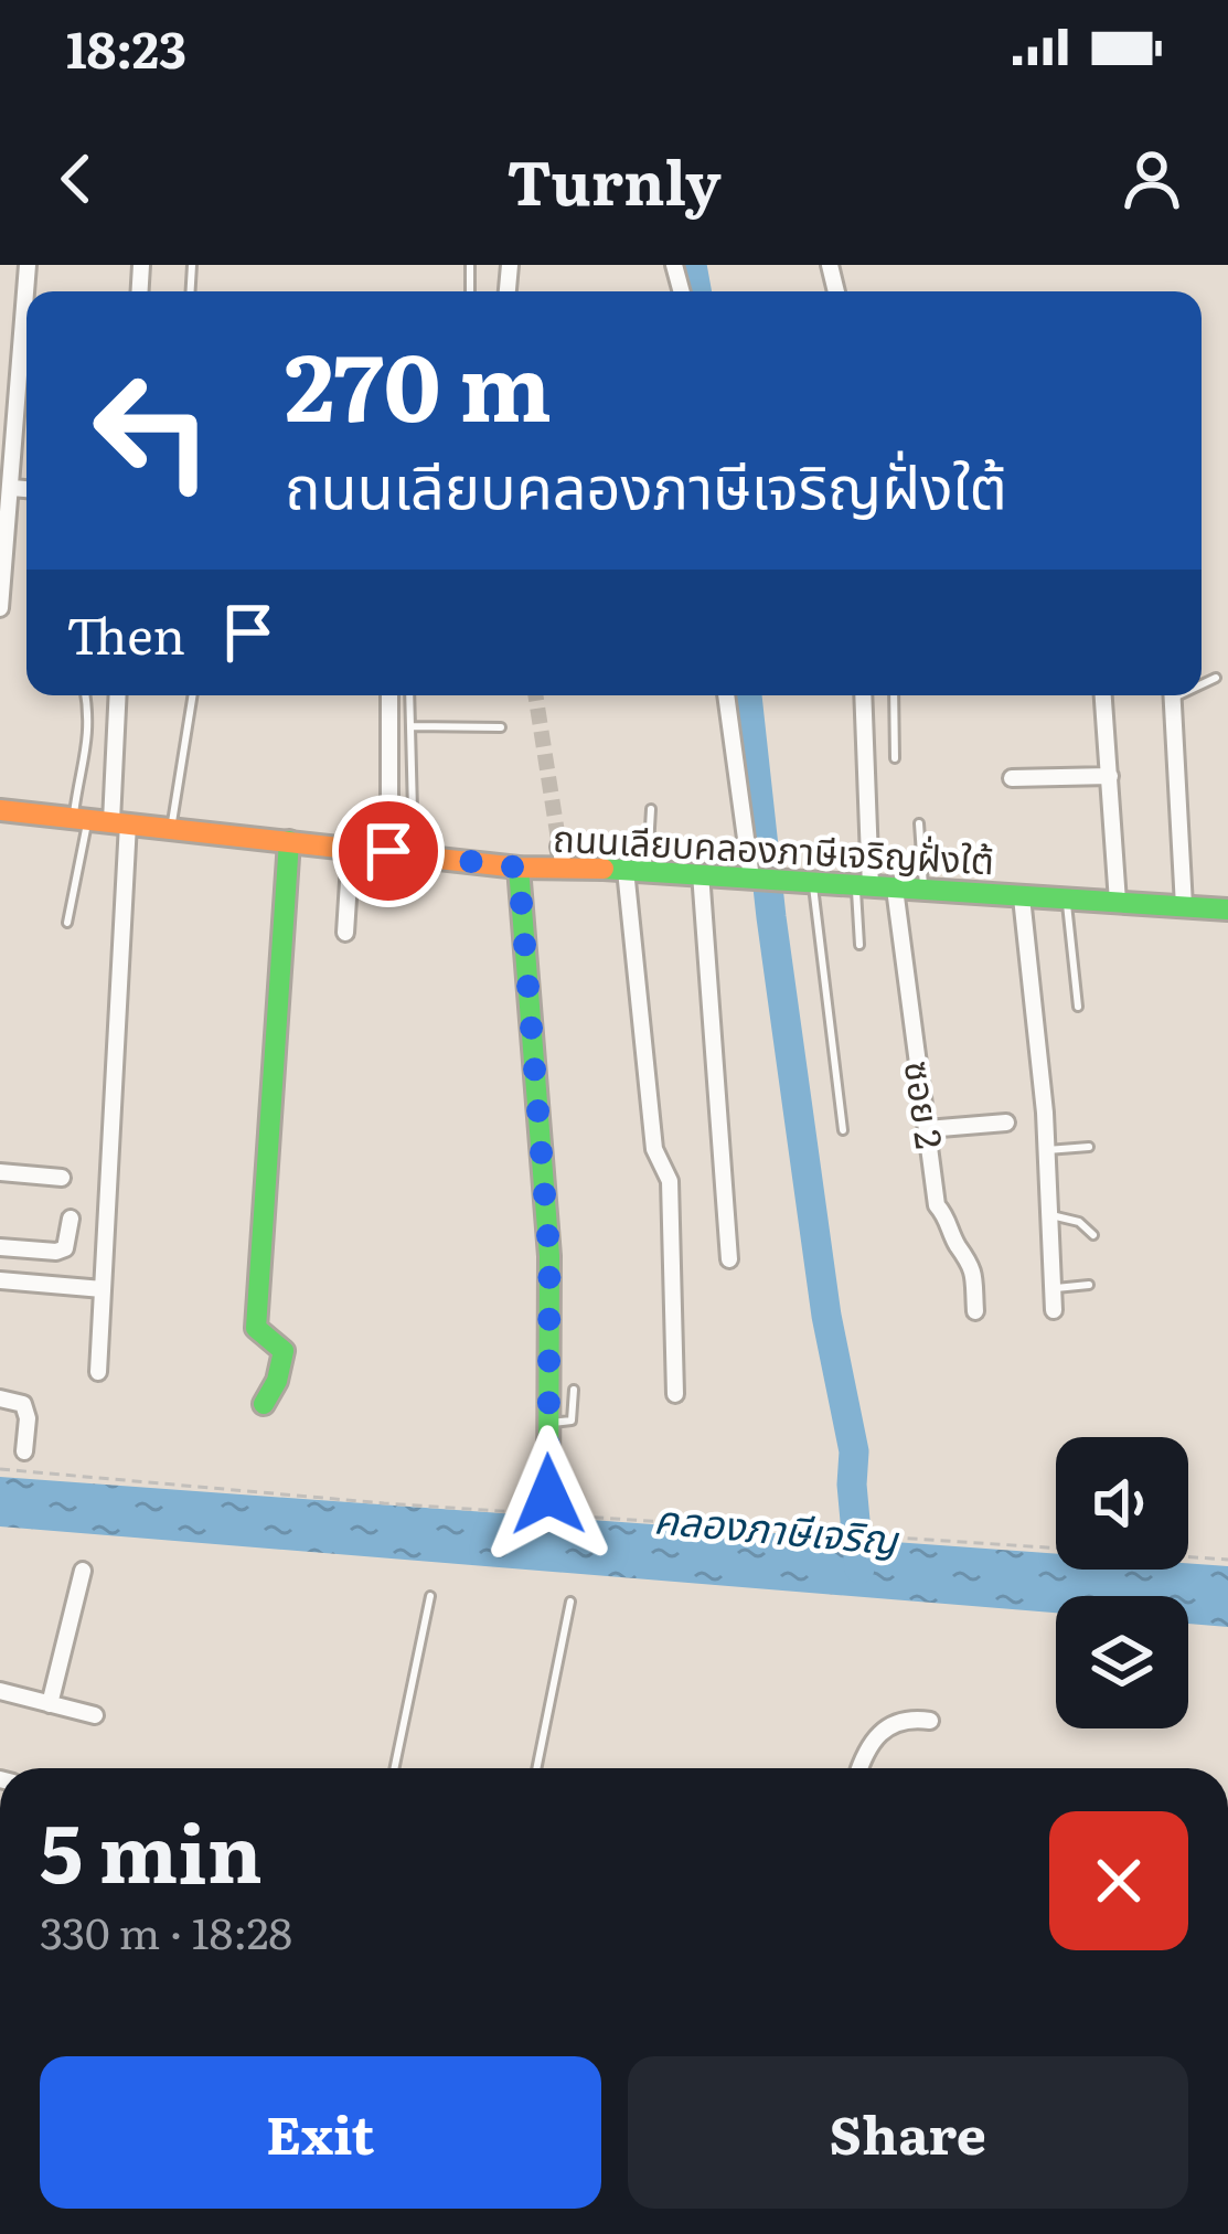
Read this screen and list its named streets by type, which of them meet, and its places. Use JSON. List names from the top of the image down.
{
  "streets": {
    "street": ["ถนนเลียบคลองภาษีเจริญฝั่งใต้", "ซอย 2"]
  },
  "crossings": [
    ["ถนนเลียบคลองภาษีเจริญฝั่งใต้", "ซอย 2"]
  ],
  "water": ["คลองภาษีเจริญ"],
  "page": {
    "status": "18:23",
    "header": "Turnly",
    "turn": ["270 m", "ถนนเลียบคลองภาษีเจริญฝั่งใต้"],
    "then": "Then",
    "heading": ["5 min", "330 m · 18:28"],
    "buttons": ["Exit", "Share"]
  }
}
